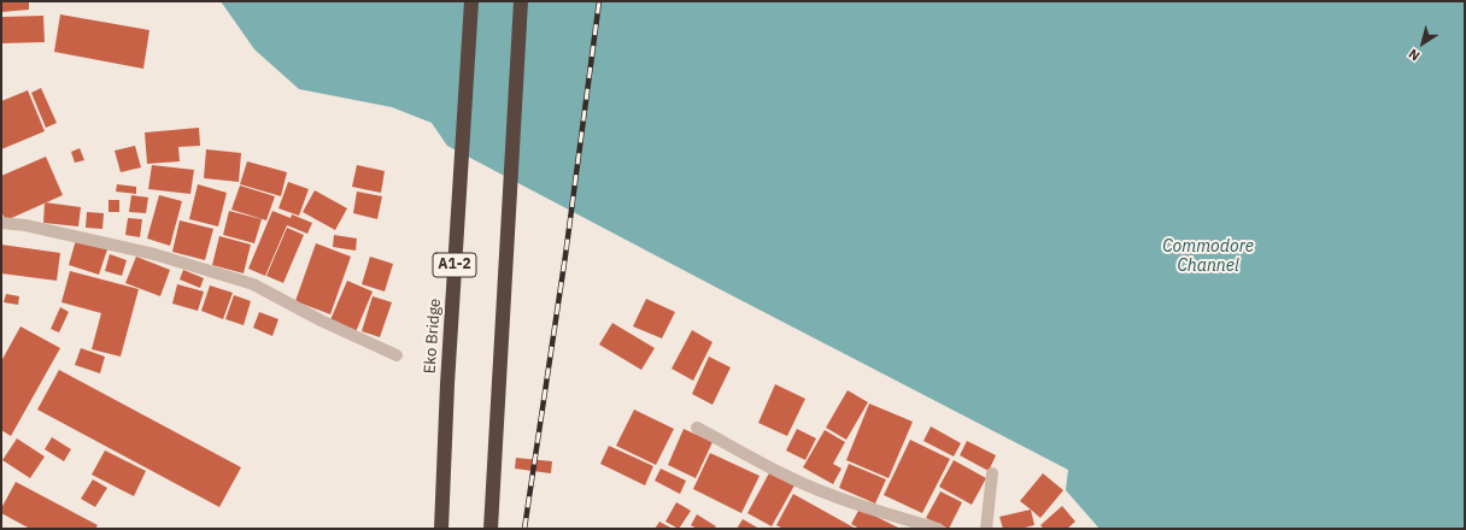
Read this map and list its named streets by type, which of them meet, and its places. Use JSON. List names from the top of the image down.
{
  "streets": {
    "highway": ["A1-2", "Eko Bridge"]
  },
  "water": ["Commodore Channel"],
  "north": "bottom left"
}
